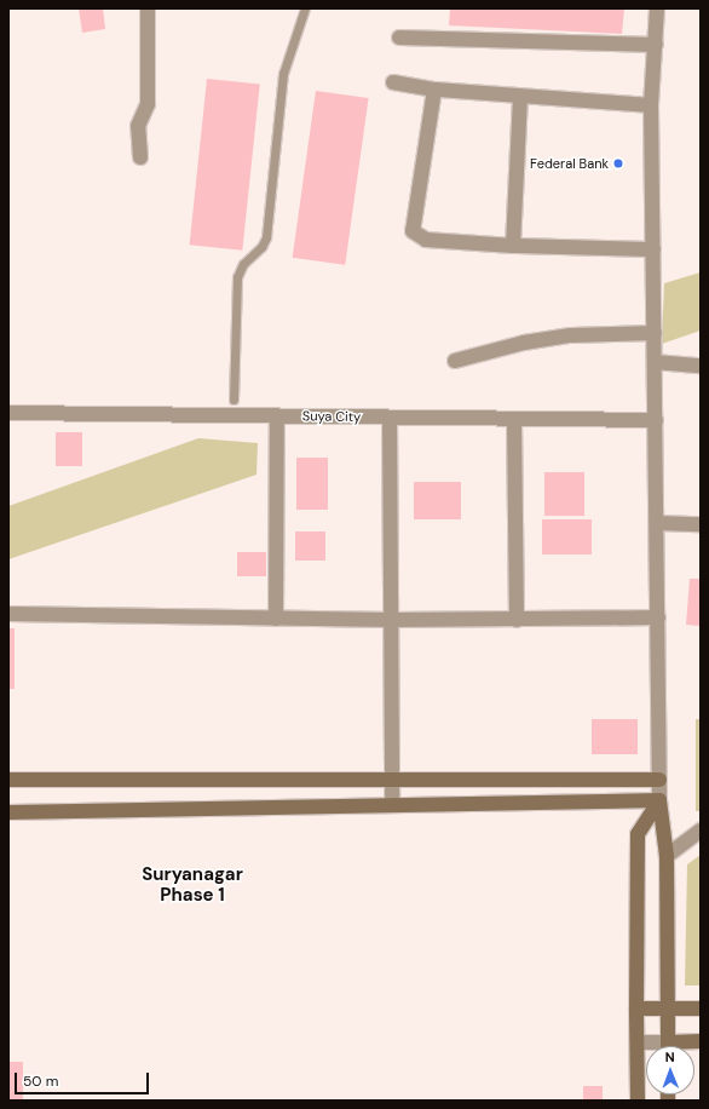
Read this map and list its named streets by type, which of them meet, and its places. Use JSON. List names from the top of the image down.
{
  "streets": {
    "street": ["Suya City"]
  },
  "districts": ["Suryanagar Phase 1"],
  "places": ["Federal Bank"],
  "scale_bar": "50 m",
  "north": "top"
}
